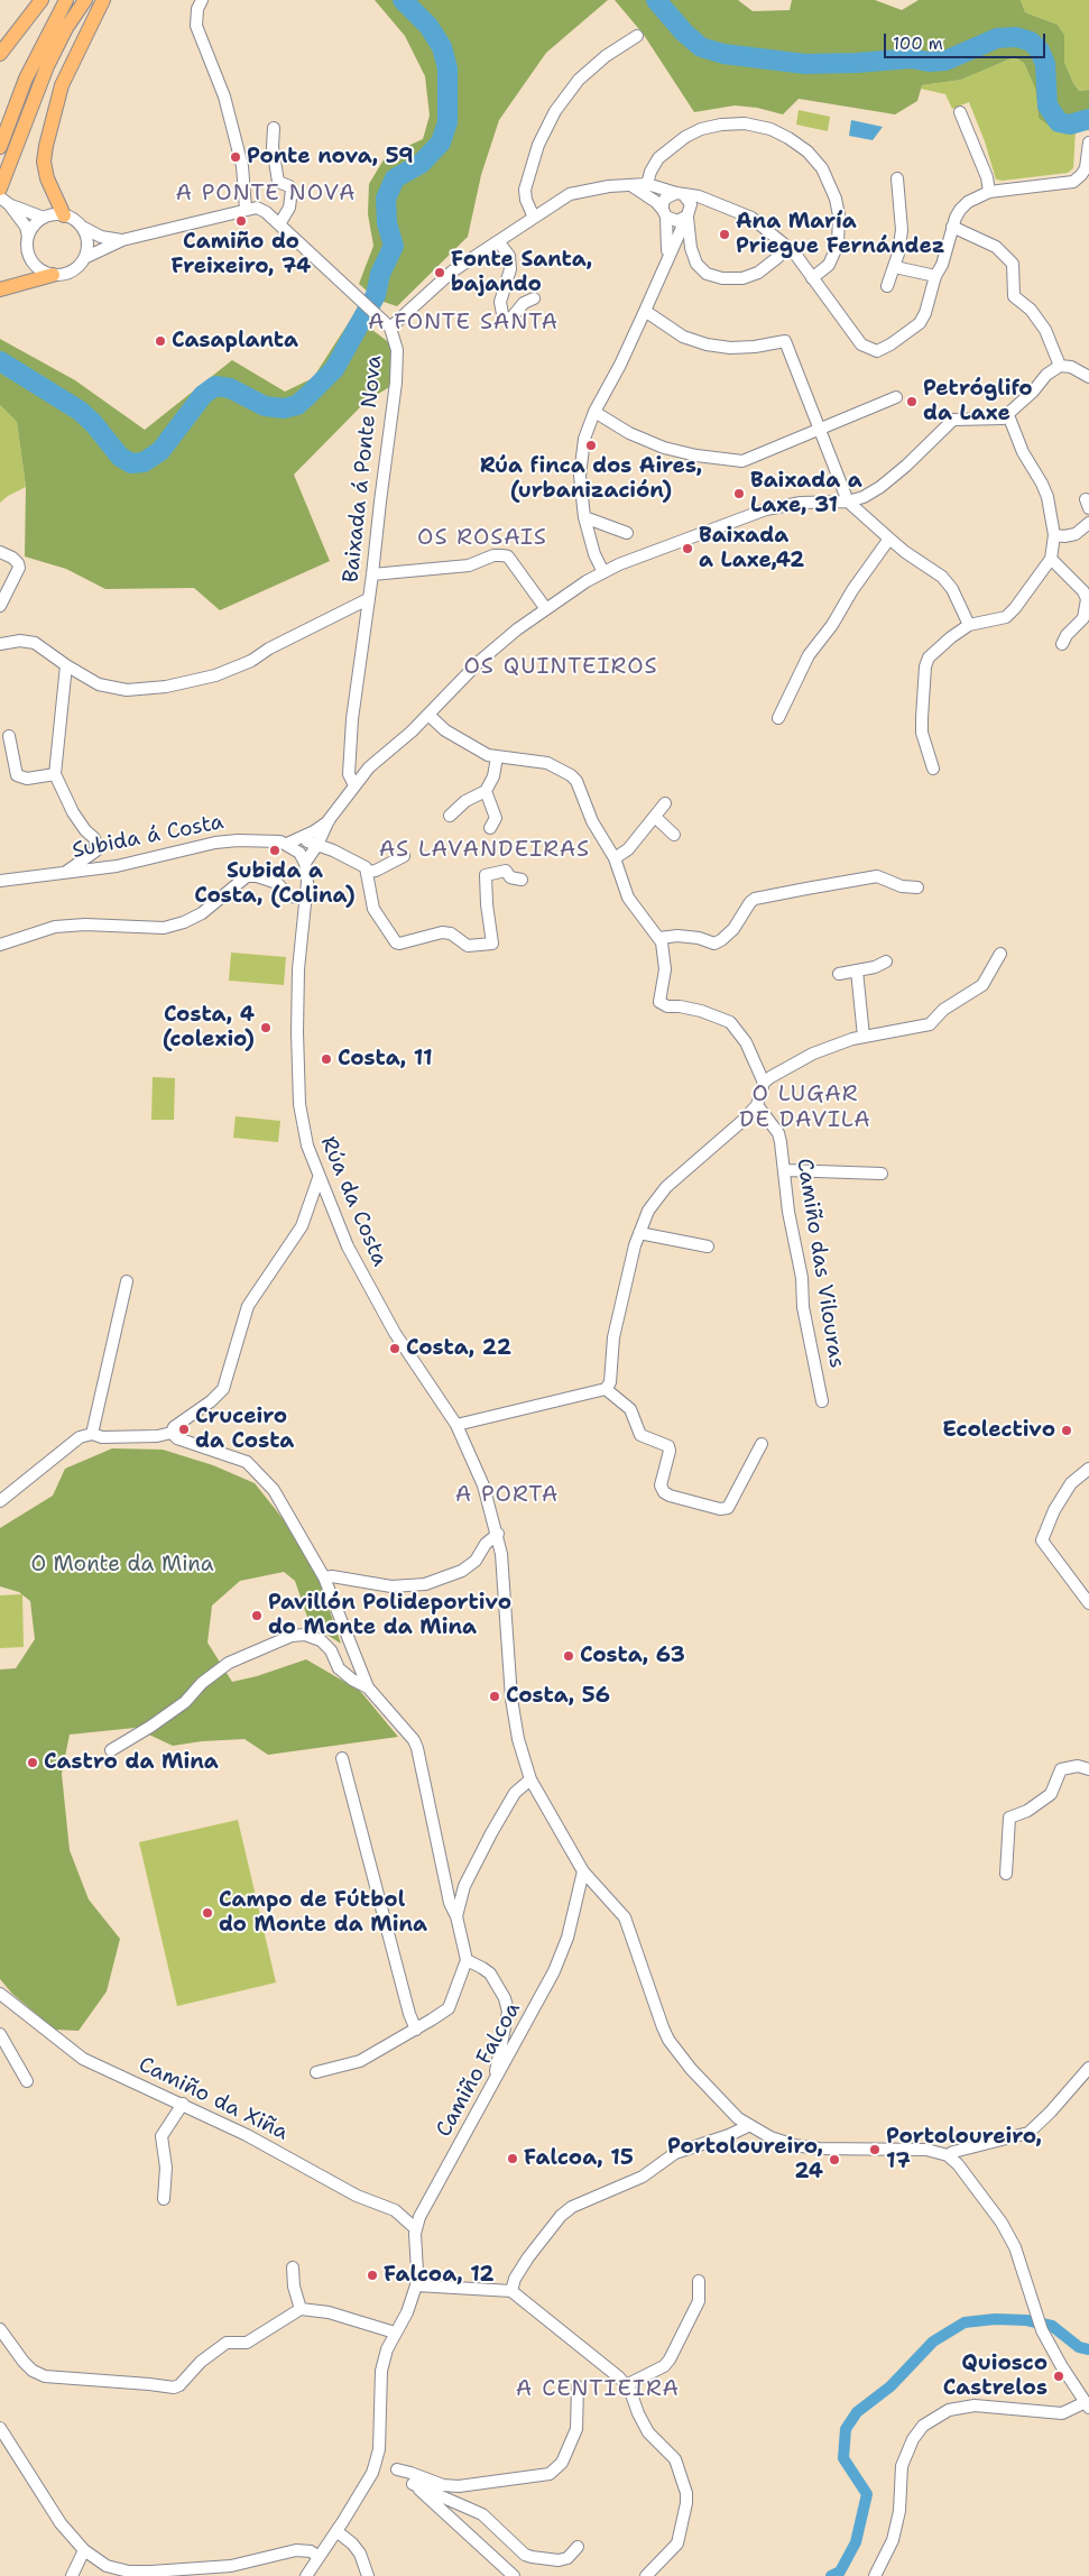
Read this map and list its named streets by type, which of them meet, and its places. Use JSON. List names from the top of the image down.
{
  "streets": {
    "street": [
      "Baixada á Ponte Nova",
      "Subida á Costa",
      "Rúa da Costa",
      "Camiño das Vilouras",
      "Camiño Falcoa",
      "Camiño da Xiña"
    ]
  },
  "crossings": [
    ["Subida á Costa", "Rúa da Costa"],
    ["Rúa da Costa", "Camiño Falcoa"],
    ["Camiño Falcoa", "Camiño da Xiña"]
  ],
  "districts": [
    "A PONTE NOVA",
    "A FONTE SANTA",
    "OS ROSAIS",
    "OS QUINTEIROS",
    "AS LAVANDEIRAS",
    "O LUGAR DE DAVILA",
    "A PORTA",
    "A CENTIEIRA"
  ],
  "parks": ["O Monte da Mina"],
  "places": [
    "Ponte nova, 59",
    "Camiño do Freixeiro, 74",
    "Ana María Priegue Fernández",
    "Fonte Santa, bajando",
    "Casaplanta",
    "Petróglifo da Laxe",
    "Rúa finca dos Aires, (urbanización)",
    "Baixada a Laxe, 31",
    "Baixada a Laxe,42",
    "Subida a Costa, (Colina)",
    "Costa, 4 (colexio)",
    "Costa, 11",
    "Costa, 22",
    "Cruceiro da Costa",
    "Ecolectivo",
    "Pavillón Polideportivo do Monte da Mina",
    "Costa, 63",
    "Costa, 56",
    "Castro da Mina",
    "Campo de Fútbol do Monte da Mina",
    "Portoloureiro, 17",
    "Falcoa, 15",
    "Portoloureiro, 24",
    "Falcoa, 12",
    "Quiosco Castrelos"
  ],
  "scale_bar": "100 m"
}
